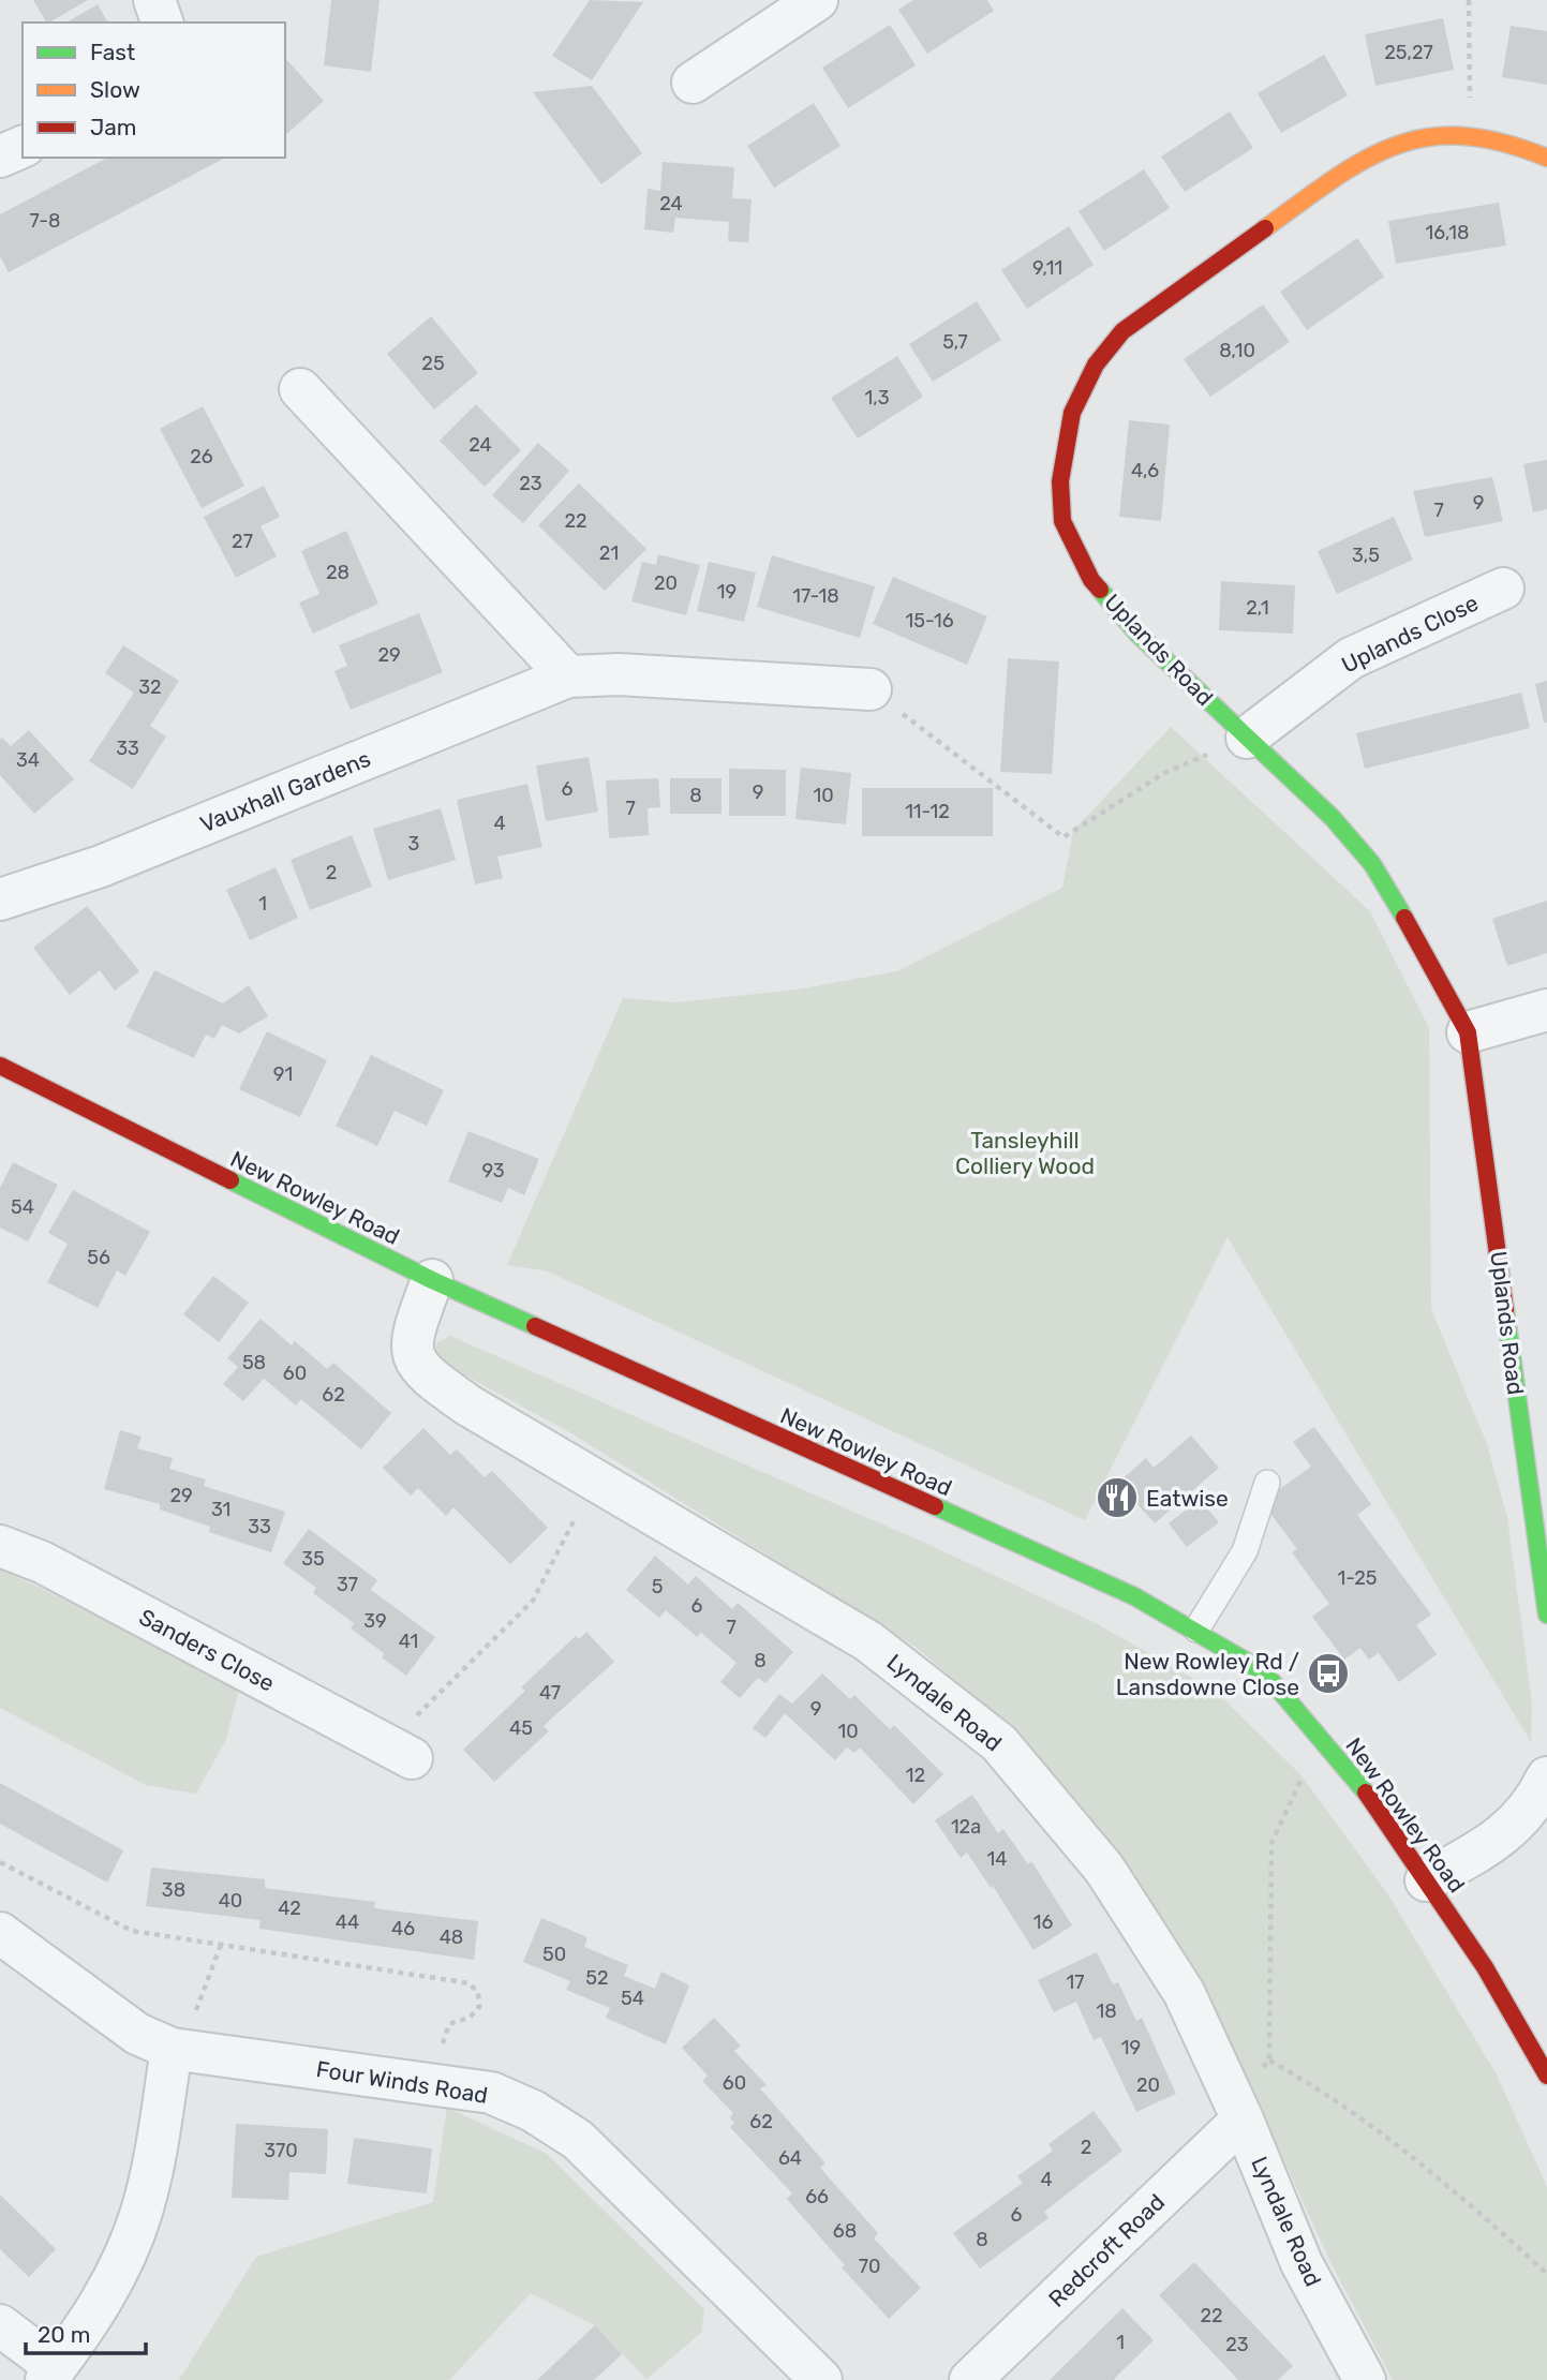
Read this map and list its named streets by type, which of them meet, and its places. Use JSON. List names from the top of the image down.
{
  "streets": {
    "street": [
      "Uplands Close",
      "Uplands Road",
      "Vauxhall Gardens",
      "New Rowley Road",
      "Sanders Close",
      "Lyndale Road",
      "Four Winds Road",
      "Redcroft Road"
    ]
  },
  "crossings": [
    ["Uplands Close", "Uplands Road"],
    ["New Rowley Road", "Lyndale Road"],
    ["Lyndale Road", "Redcroft Road"]
  ],
  "parks": ["Tansleyhill Colliery Wood"],
  "places": {
    "restaurant": ["Eatwise"],
    "bus stop": ["New Rowley Rd / Lansdowne Close"]
  },
  "house_numbers": [
    "25,27",
    "24",
    "7-8",
    "16,18",
    "9,11",
    "5,7",
    "8,10",
    "25",
    "1,3",
    "24",
    "26",
    "4,6",
    "23",
    "9",
    "7",
    "22",
    "27",
    "21",
    "3,5",
    "28",
    "20",
    "19",
    "17-18",
    "2,1",
    "15-16",
    "29",
    "32",
    "33",
    "34",
    "6",
    "9",
    "8",
    "10",
    "7",
    "11-12",
    "4",
    "3",
    "2",
    "1",
    "91",
    "93",
    "54",
    "56",
    "58",
    "60",
    "62",
    "29",
    "31",
    "33",
    "35",
    "1-25",
    "37",
    "5",
    "6",
    "39",
    "7",
    "41",
    "8",
    "47",
    "9",
    "45",
    "10",
    "12",
    "12a",
    "14",
    "38",
    "40",
    "42",
    "44",
    "16",
    "46",
    "48",
    "50",
    "52",
    "17",
    "54",
    "18",
    "19",
    "60",
    "20",
    "62",
    "2",
    "370",
    "64",
    "4",
    "66",
    "6",
    "68",
    "8",
    "70",
    "22",
    "1",
    "23"
  ],
  "legend": ["Fast", "Slow", "Jam"],
  "scale_bar": "20 m"
}
